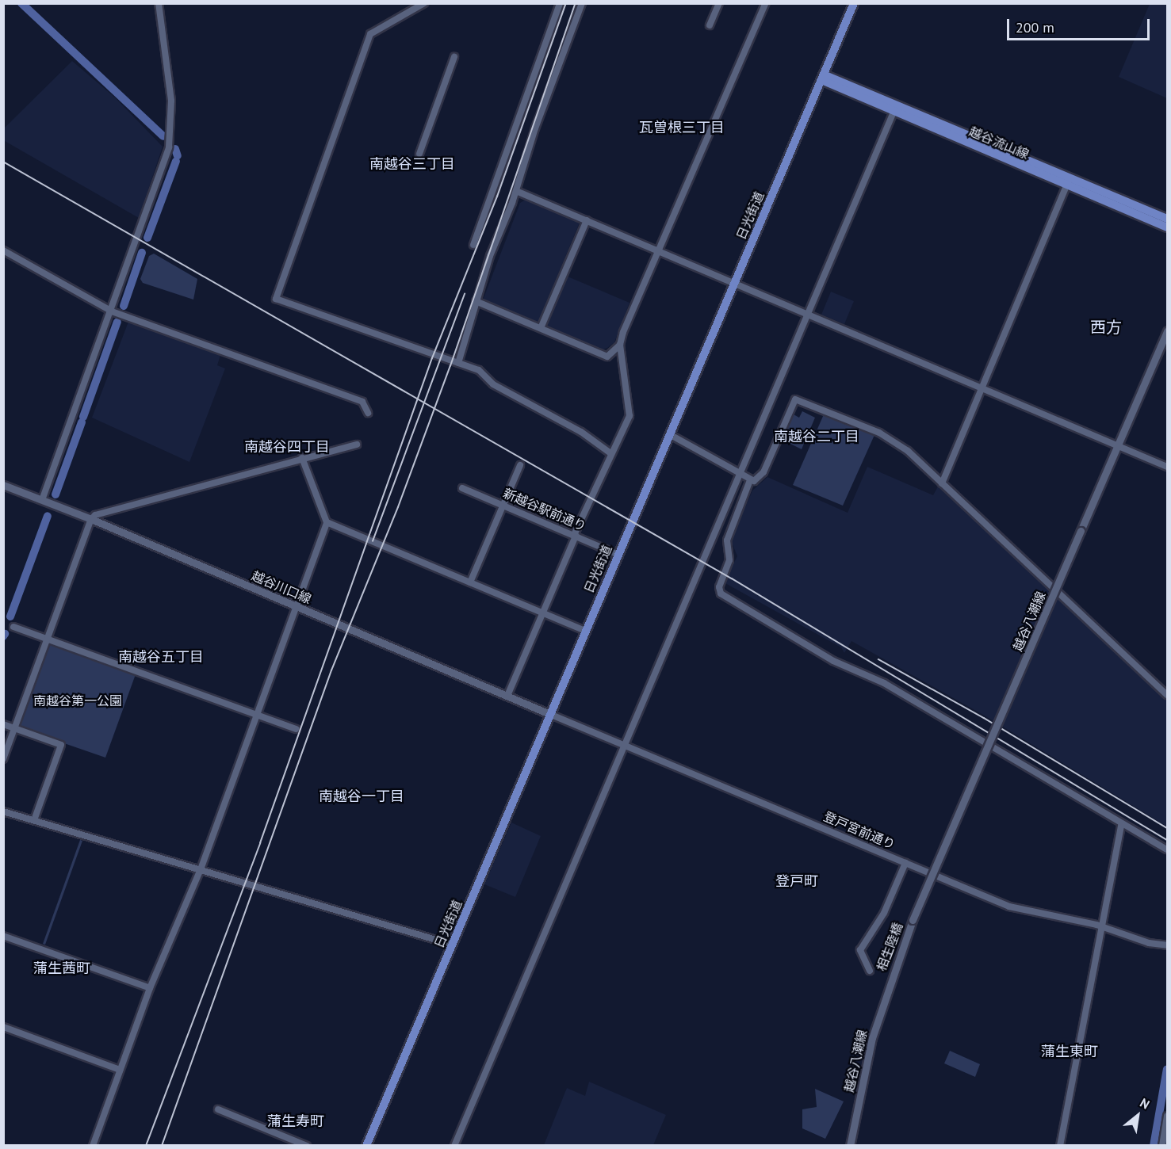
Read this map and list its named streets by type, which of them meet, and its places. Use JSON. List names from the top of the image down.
{
  "streets": {
    "main road": [
      "越谷流山線",
      "日光街道",
      "越谷川口線",
      "越谷八潮線",
      "相生陸橋"
    ],
    "street": ["新越谷駅前通り", "登戸宮前通り"]
  },
  "crossings": [
    ["越谷流山線", "日光街道"],
    ["日光街道", "新越谷駅前通り"],
    ["日光街道", "越谷川口線"],
    ["日光街道", "登戸宮前通り"],
    ["越谷川口線", "登戸宮前通り"],
    ["越谷八潮線", "相生陸橋"]
  ],
  "districts": [
    "瓦曽根三丁目",
    "南越谷三丁目",
    "西方",
    "南越谷二丁目",
    "南越谷四丁目",
    "南越谷五丁目",
    "南越谷一丁目",
    "登戸町",
    "蒲生茜町",
    "蒲生東町",
    "蒲生寿町"
  ],
  "parks": ["南越谷第一公園"],
  "scale_bar": "200 m",
  "north": "top right"
}
